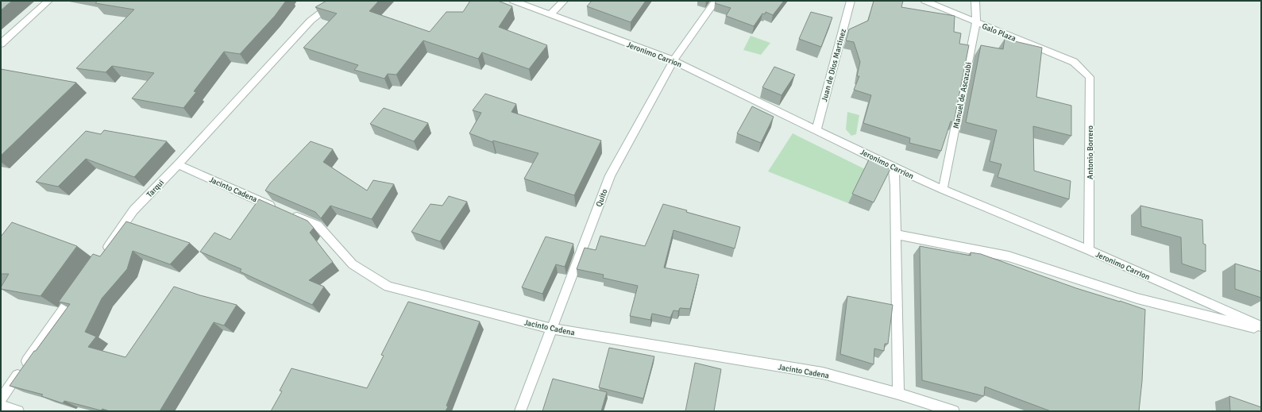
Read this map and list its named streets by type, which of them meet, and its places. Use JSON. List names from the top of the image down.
{
  "streets": {
    "street": [
      "Galo Plaza",
      "Jeronimo Carrion",
      "Juan de Dios Martinez",
      "Manuel de Ascazubi",
      "Antonio Borrero",
      "Tarqui",
      "Jacinto Cadena",
      "Quito"
    ]
  },
  "crossings": [
    ["Galo Plaza", "Manuel de Ascazubi"],
    ["Galo Plaza", "Antonio Borrero"],
    ["Jeronimo Carrion", "Juan de Dios Martinez"],
    ["Jeronimo Carrion", "Manuel de Ascazubi"],
    ["Jeronimo Carrion", "Antonio Borrero"],
    ["Jeronimo Carrion", "Quito"],
    ["Tarqui", "Jacinto Cadena"],
    ["Jacinto Cadena", "Quito"]
  ]
}
